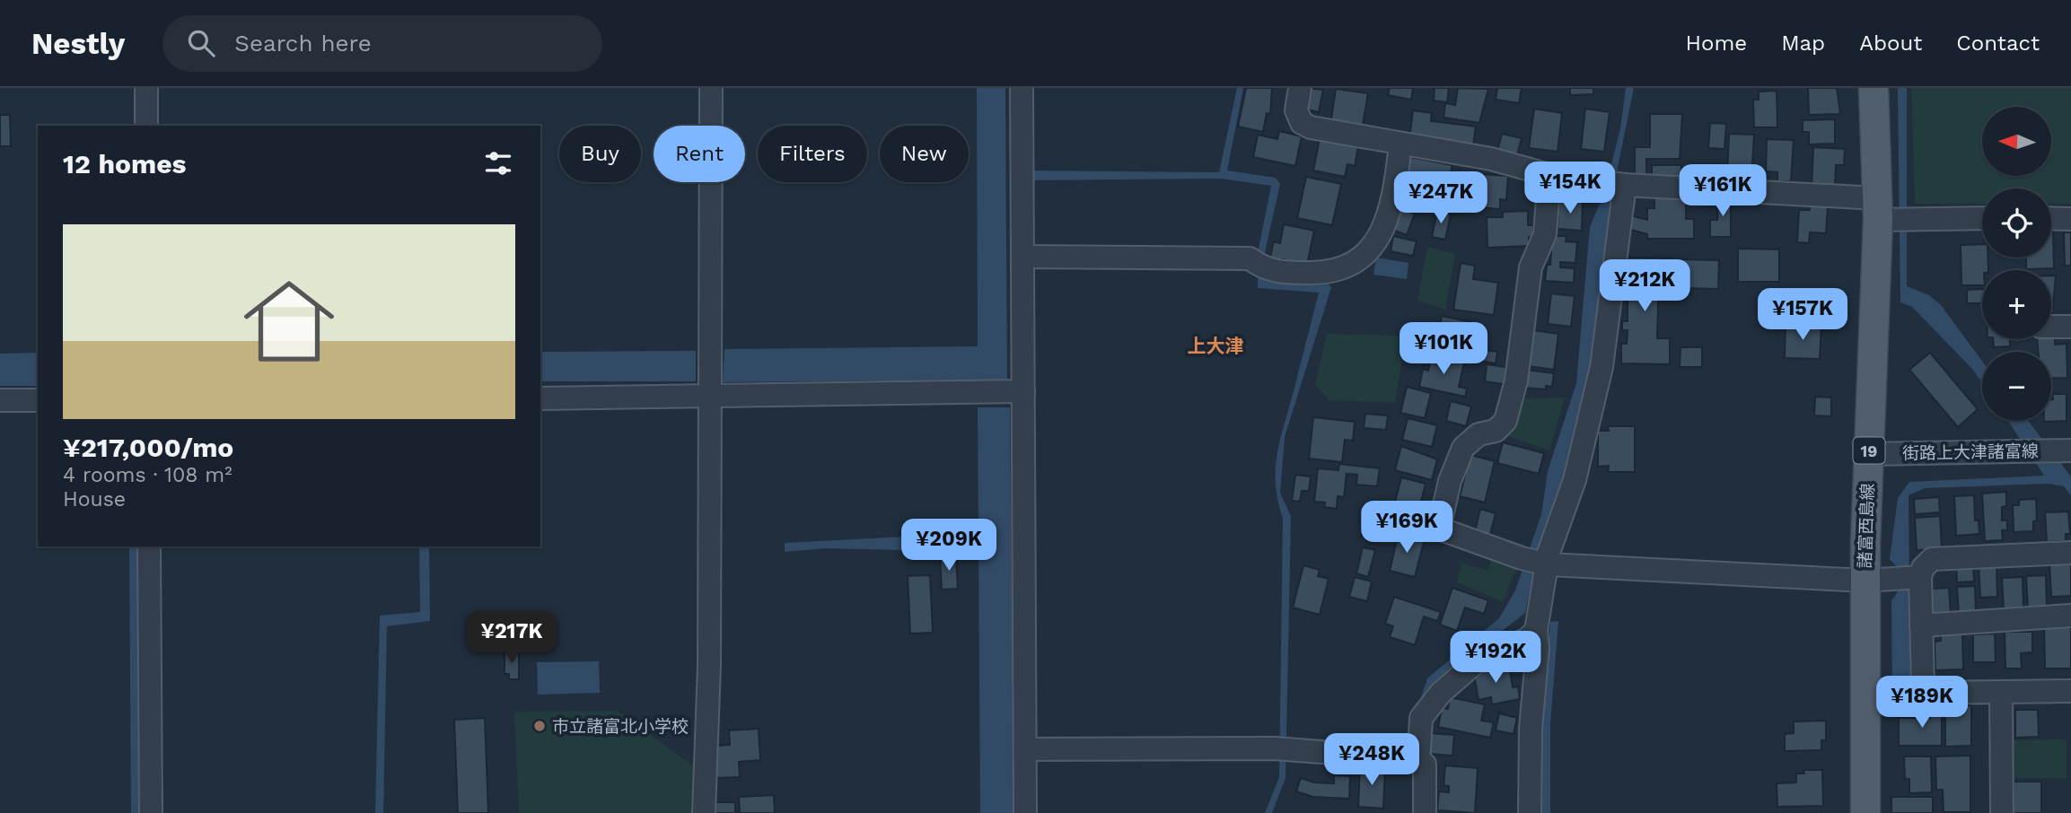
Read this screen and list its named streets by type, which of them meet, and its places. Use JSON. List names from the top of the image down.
{
  "streets": {
    "main road": ["19", "諸富西島線"],
    "street": ["街路上大津諸富線"]
  },
  "crossings": [
    ["街路上大津諸富線", "諸富西島線"]
  ],
  "districts": ["上大津"],
  "places": ["市立諸富北小学校"],
  "north": "left",
  "page": {
    "header": "Nestly",
    "search": "Search here",
    "nav": [
      "Home",
      "Map",
      "About",
      "Contact"
    ],
    "map_buttons": ["+", "−"],
    "chip": [
      "Buy",
      "Rent",
      "Filters",
      "New"
    ],
    "heading": "12 homes",
    "price": [
      "¥154K",
      "¥161K",
      "¥247K",
      "¥212K",
      "¥157K",
      "¥101K",
      "¥169K",
      "¥209K",
      "¥217K",
      "¥192K",
      "¥189K",
      "¥248K"
    ],
    "list": [
      {
        "name": "¥217,000/mo",
        "note": "4 rooms · 108 m² · House"
      }
    ]
  }
}
